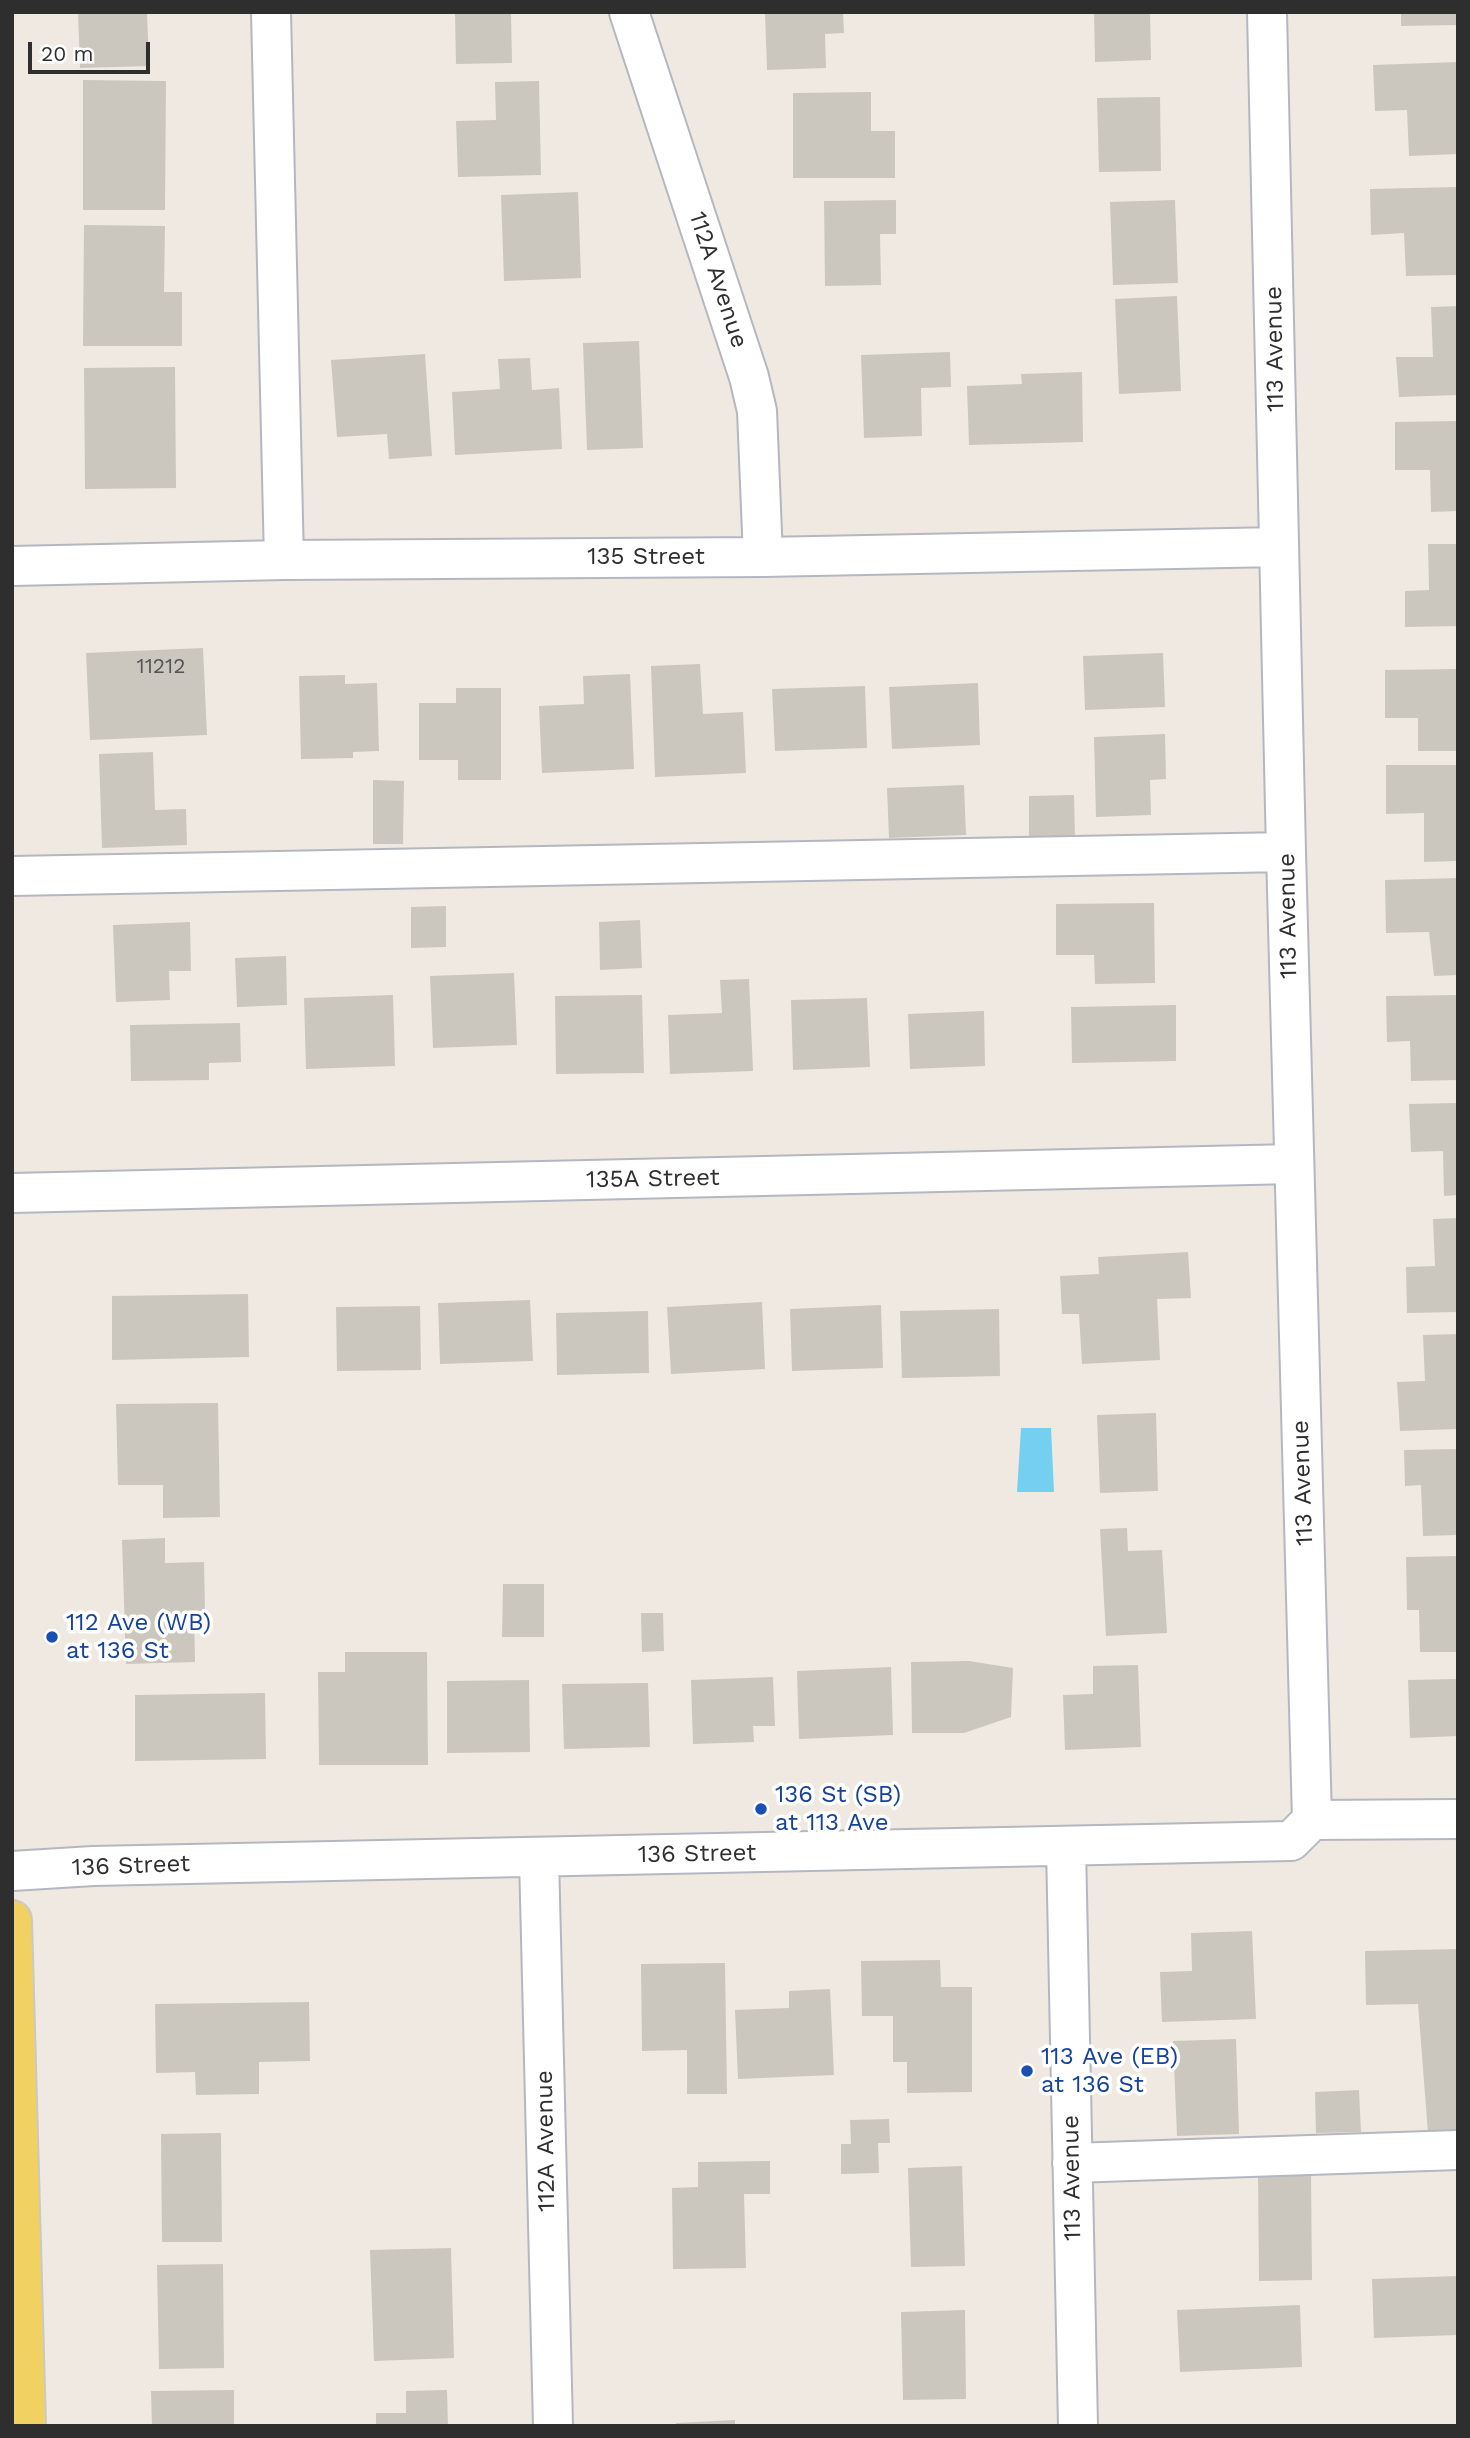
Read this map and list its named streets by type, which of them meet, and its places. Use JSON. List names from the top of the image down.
{
  "streets": {
    "street": [
      "112A Avenue",
      "113 Avenue",
      "135 Street",
      "135A Street",
      "136 Street"
    ]
  },
  "crossings": [
    ["112A Avenue", "135 Street"],
    ["112A Avenue", "136 Street"],
    ["113 Avenue", "135 Street"],
    ["113 Avenue", "135A Street"],
    ["113 Avenue", "136 Street"]
  ],
  "places": ["112 Ave (WB) at 136 St", "136 St (SB) at 113 Ave", "113 Ave (EB) at 136 St"],
  "house_numbers": ["11212"],
  "scale_bar": "20 m"
}
